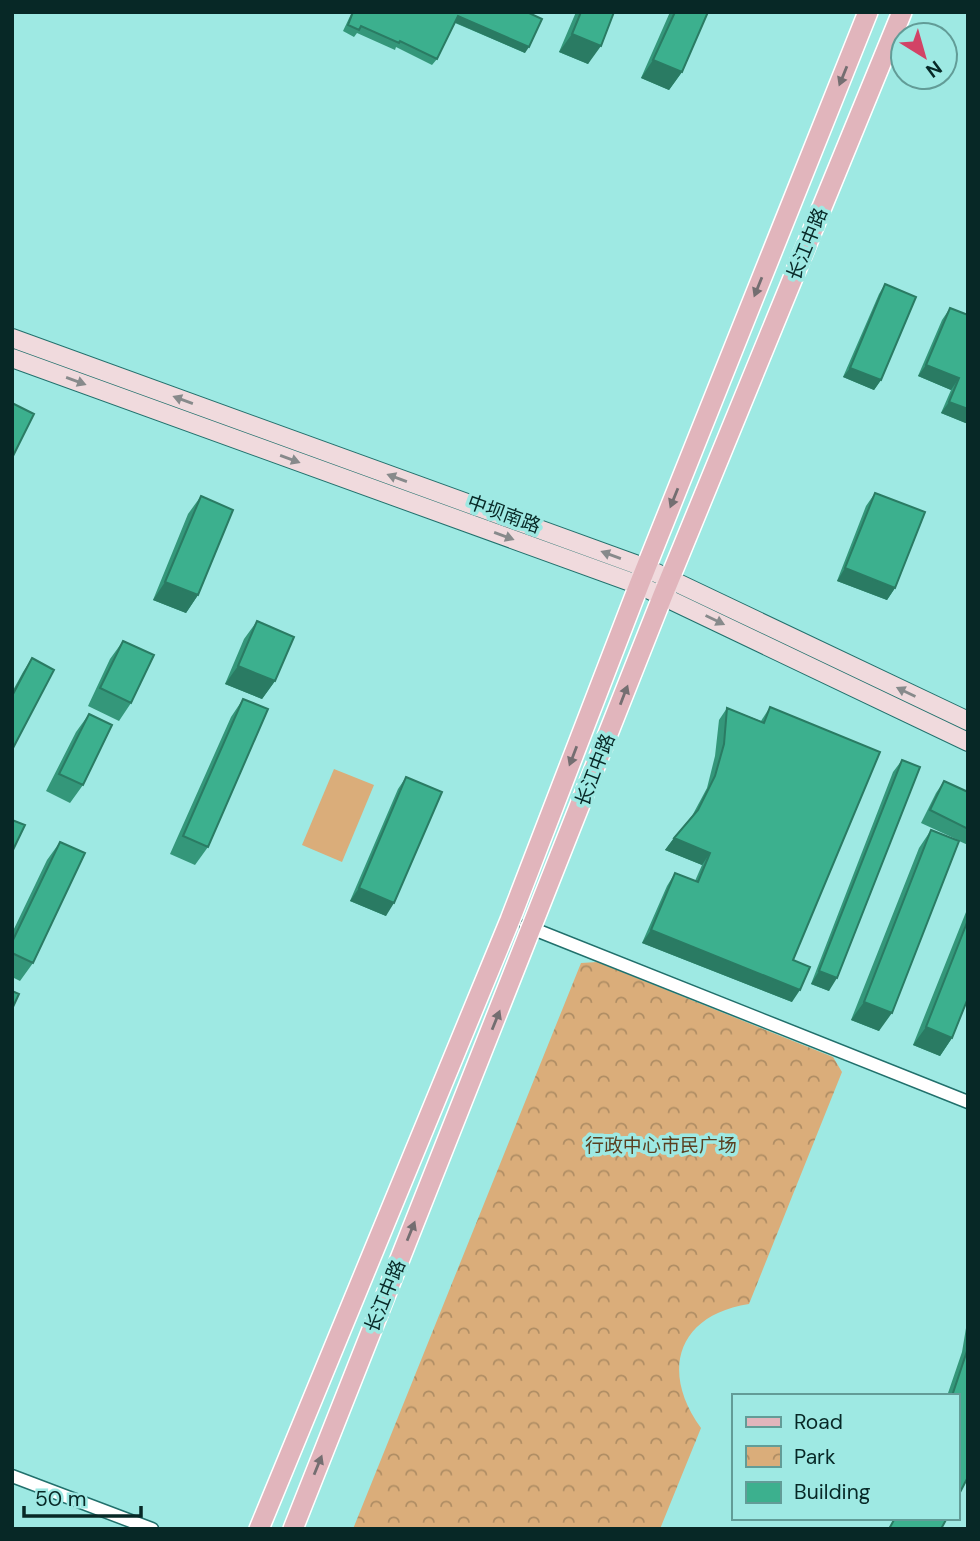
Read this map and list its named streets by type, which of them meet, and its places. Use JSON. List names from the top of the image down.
{
  "streets": {
    "main road": ["长江中路", "中坝南路"]
  },
  "crossings": [
    ["长江中路", "中坝南路"]
  ],
  "parks": ["行政中心市民广场"],
  "legend": ["Road", "Park", "Building"],
  "scale_bar": "50 m",
  "north": "bottom right"
}
